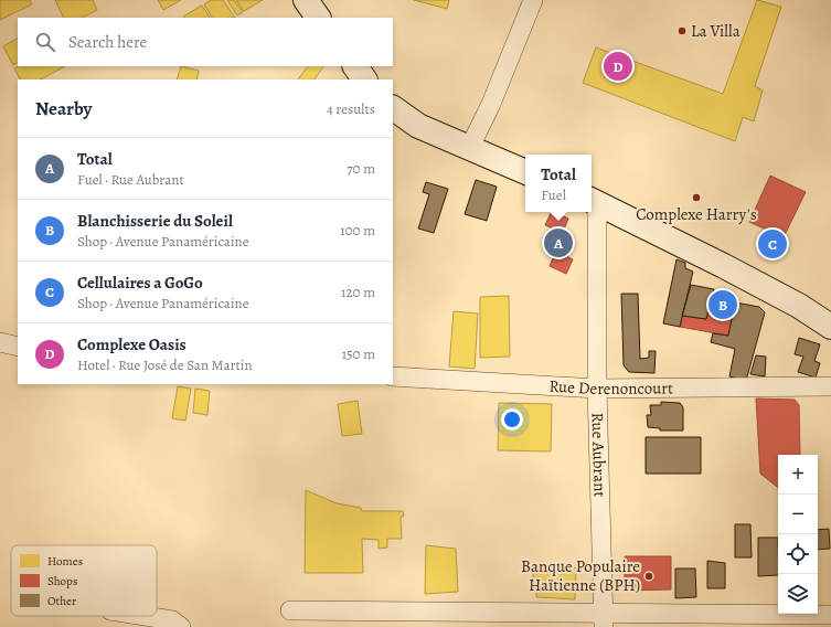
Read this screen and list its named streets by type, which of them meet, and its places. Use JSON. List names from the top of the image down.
{
  "streets": {
    "street": ["Rue Derenoncourt", "Rue Aubrant"]
  },
  "crossings": [
    ["Rue Derenoncourt", "Rue Aubrant"]
  ],
  "places": ["La Villa", "Complexe Harry's", "Banque Populaire Haïtienne (BPH)"],
  "legend": ["Homes", "Shops", "Other"],
  "page": {
    "search": "Search here",
    "pins": [
      "D",
      "A",
      "C",
      "B"
    ],
    "heading": ["Nearby", "4 results"],
    "list": [
      {
        "mark": "A",
        "name": "Total",
        "note": "Fuel · Rue Aubrant",
        "value": "70 m"
      },
      {
        "mark": "B",
        "name": "Blanchisserie du Soleil",
        "note": "Shop · Avenue Panaméricaine",
        "value": "100 m"
      },
      {
        "mark": "C",
        "name": "Cellulaires a GoGo",
        "note": "Shop · Avenue Panaméricaine",
        "value": "120 m"
      },
      {
        "mark": "D",
        "name": "Complexe Oasis",
        "note": "Hotel · Rue José de San Martin",
        "value": "150 m"
      }
    ],
    "popup": ["Total", "Fuel"],
    "map_buttons": ["+", "−"]
  }
}
